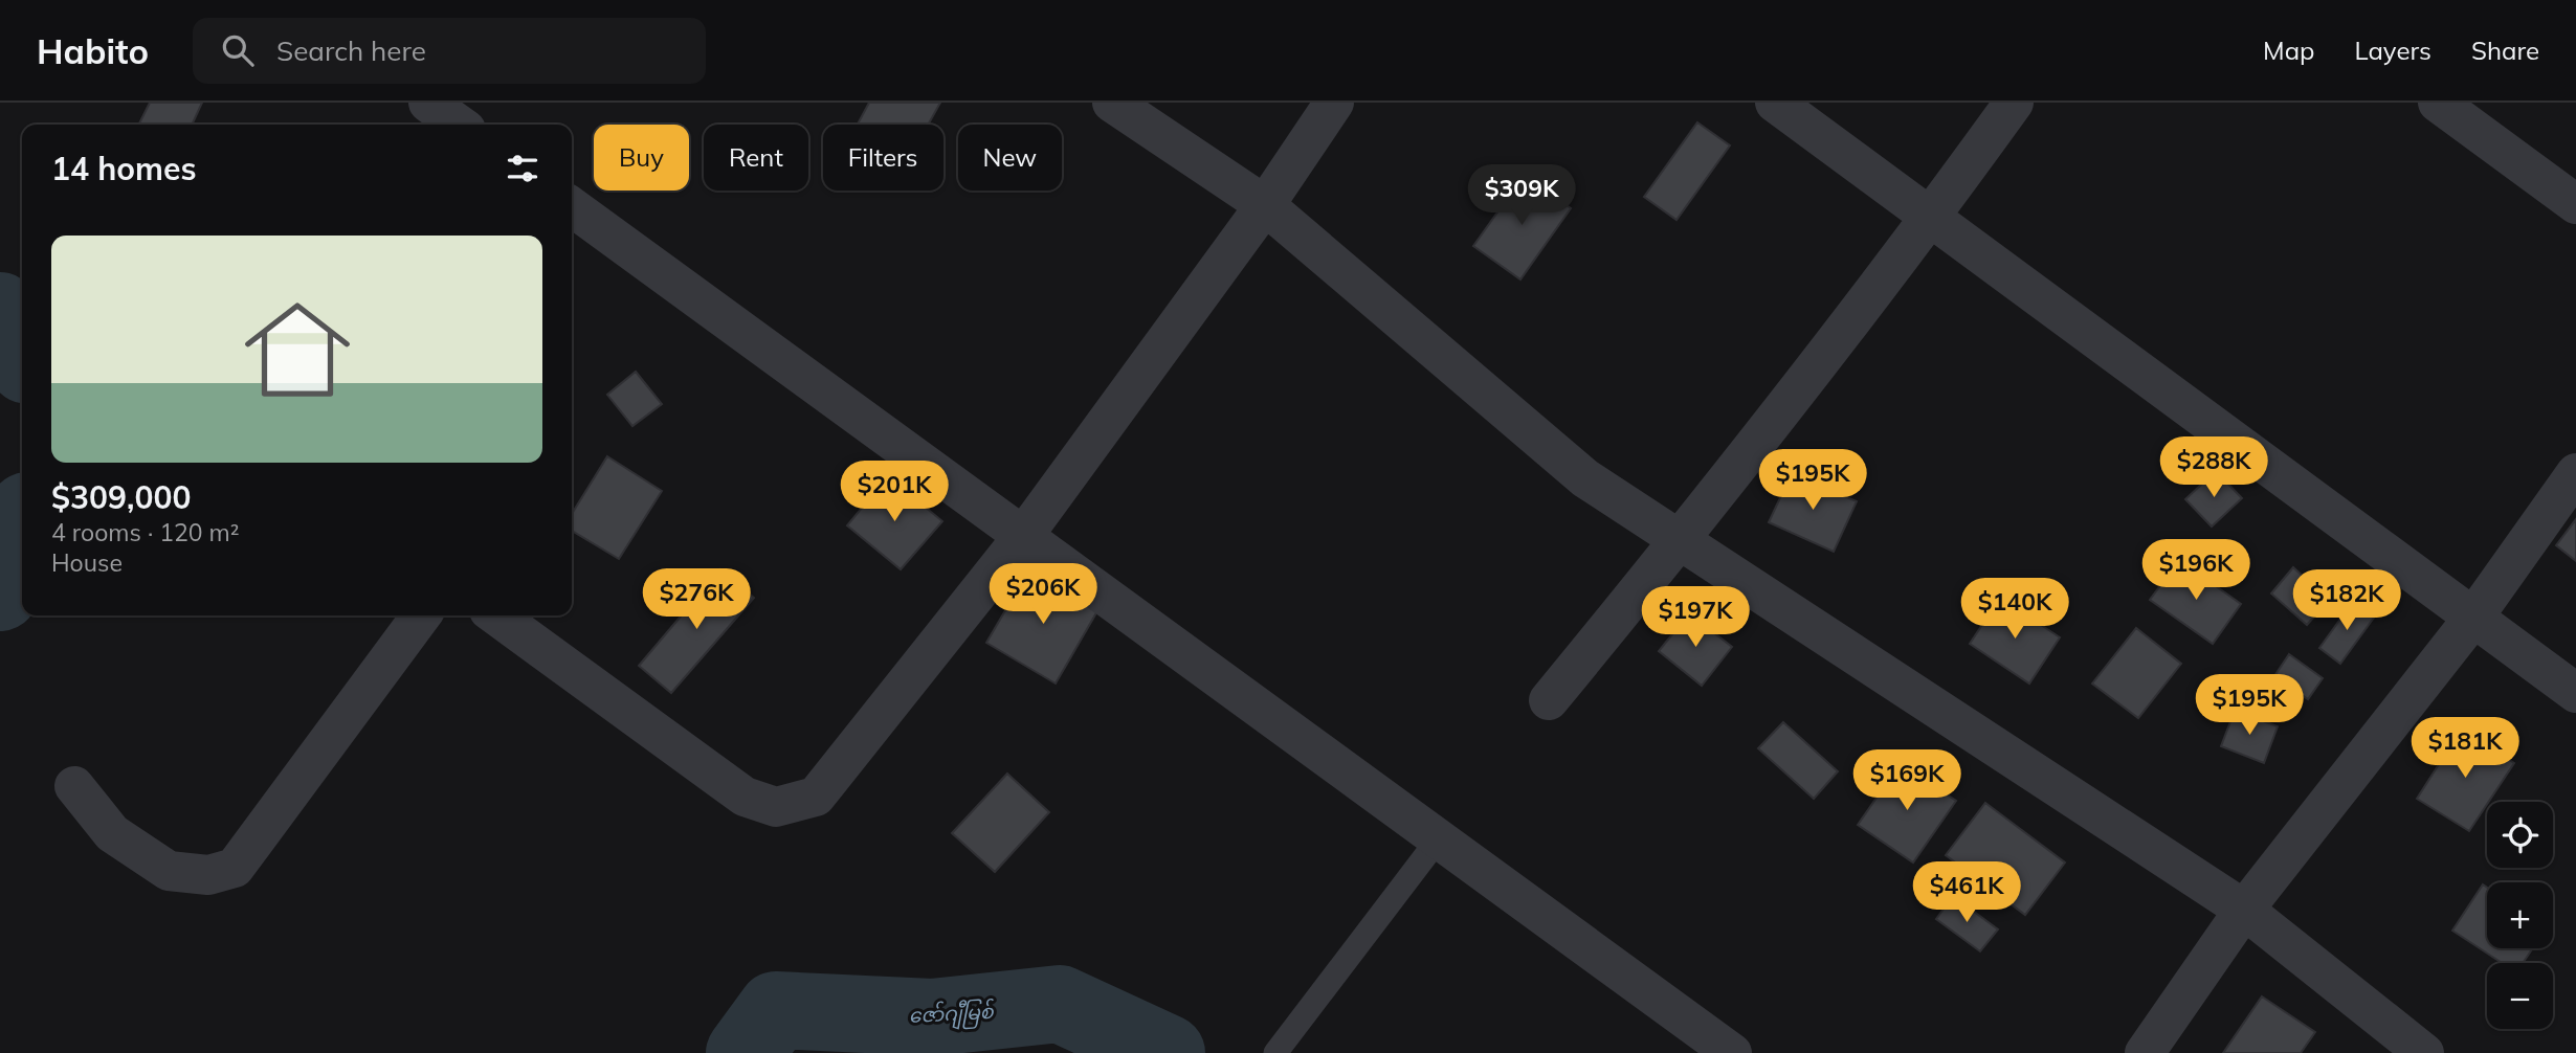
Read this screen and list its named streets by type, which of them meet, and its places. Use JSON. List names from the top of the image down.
{
  "water": ["ဇော်ဂျီမြစ်"],
  "page": {
    "header": "Habito",
    "search": "Search here",
    "nav": ["Map", "Layers", "Share"],
    "chip": [
      "Buy",
      "Rent",
      "Filters",
      "New"
    ],
    "heading": "14 homes",
    "price": [
      "$309K",
      "$288K",
      "$195K",
      "$201K",
      "$196K",
      "$206K",
      "$276K",
      "$182K",
      "$140K",
      "$197K",
      "$195K",
      "$181K",
      "$169K",
      "$461K"
    ],
    "list": [
      {
        "name": "$309,000",
        "note": "4 rooms · 120 m² · House"
      }
    ],
    "map_buttons": ["+", "−"]
  }
}
